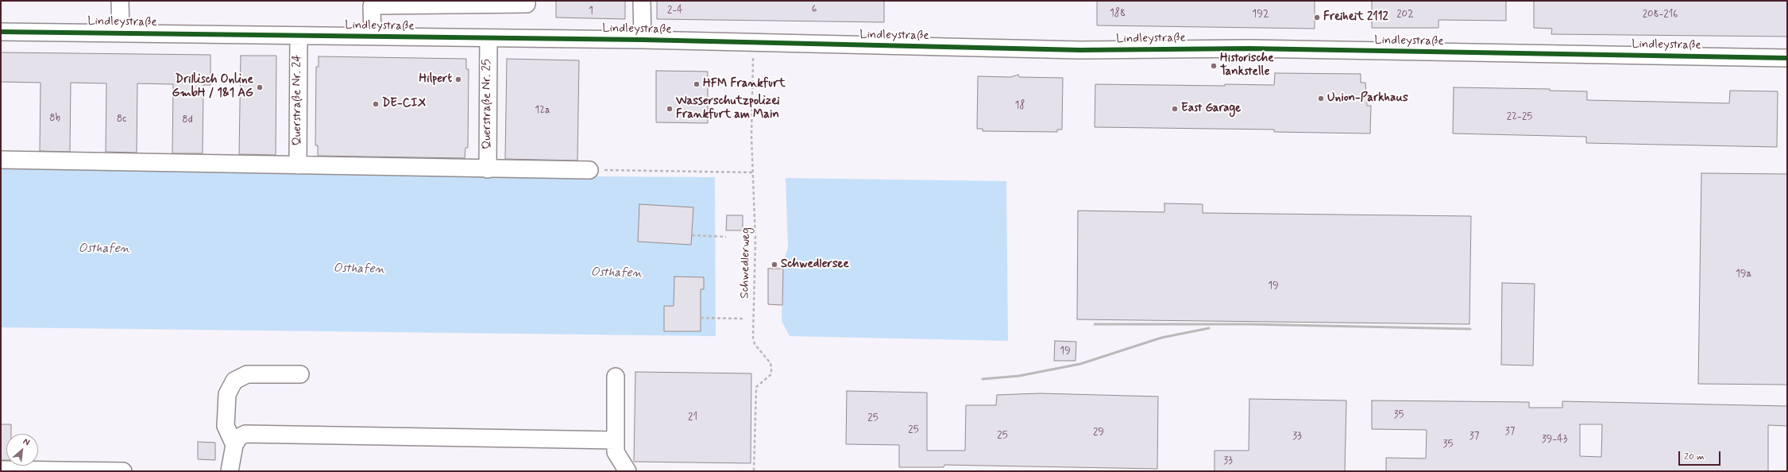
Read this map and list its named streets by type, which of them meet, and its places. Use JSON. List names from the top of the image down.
{
  "streets": {
    "street": ["Lindleystraße", "Querstraße Nr. 24", "Querstraße Nr. 25"],
    "path": ["Schwedlerweg"]
  },
  "crossings": [
    ["Lindleystraße", "Querstraße Nr. 24"],
    ["Lindleystraße", "Querstraße Nr. 25"],
    ["Lindleystraße", "Schwedlerweg"]
  ],
  "water": ["Osthafen"],
  "places": [
    "Freiheit 2112",
    "Historische Tankstelle",
    "Hilpert",
    "HFM Frankfurt",
    "Drillisch Online GmbH / 1&1 AG",
    "Union-Parkhaus",
    "DE-CIX",
    "Wasserschutzpolizei Frankfurt am Main",
    "East Garage",
    "Schwedlersee"
  ],
  "house_numbers": [
    "6",
    "2-4",
    "1",
    "188",
    "192",
    "202",
    "208-216",
    "18",
    "12a",
    "22-25",
    "8b",
    "8c",
    "8d",
    "19a",
    "19",
    "19",
    "35",
    "21",
    "25",
    "25",
    "37",
    "29",
    "25",
    "33",
    "37",
    "39-43",
    "35",
    "33"
  ],
  "scale_bar": "20 m",
  "north": "top right"
}
